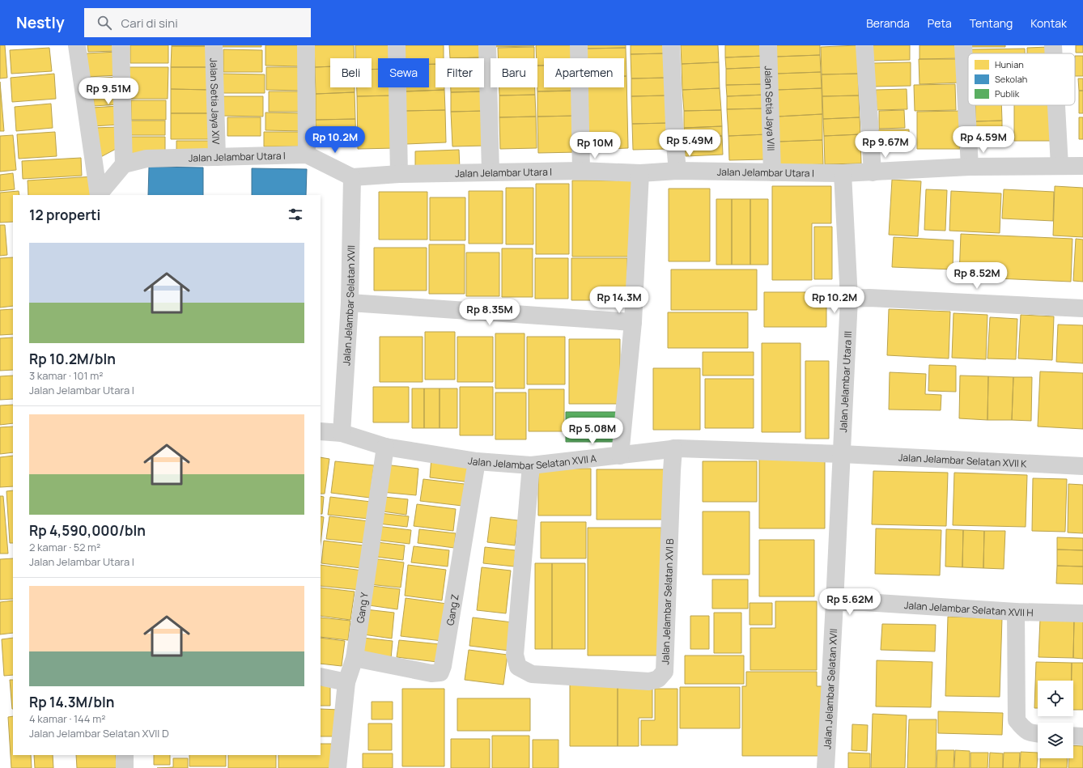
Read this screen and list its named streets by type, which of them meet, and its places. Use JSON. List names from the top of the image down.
{
  "streets": {
    "street": [
      "Jalan Setia Jaya XIV",
      "Jalan Setia Jaya VIII",
      "Jalan Jelambar Utara I",
      "Jalan Jelambar Selatan XVII",
      "Jalan Jelambar Utara III",
      "Jalan Jelambar Selatan XVII A",
      "Jalan Jelambar Selatan XVII K",
      "Jalan Jelambar Selatan XVI B",
      "Gang Y",
      "Jalan Jelambar Selatan XVII H",
      "Gang Z"
    ]
  },
  "crossings": [
    ["Jalan Setia Jaya XIV", "Jalan Jelambar Utara I"],
    ["Jalan Setia Jaya VIII", "Jalan Jelambar Utara I"],
    ["Jalan Jelambar Utara I", "Jalan Jelambar Selatan XVII"],
    ["Jalan Jelambar Utara I", "Jalan Jelambar Utara III"],
    ["Jalan Jelambar Selatan XVII", "Jalan Jelambar Utara III"],
    ["Jalan Jelambar Selatan XVII", "Jalan Jelambar Selatan XVII A"],
    ["Jalan Jelambar Selatan XVII", "Jalan Jelambar Selatan XVII K"],
    ["Jalan Jelambar Selatan XVII", "Jalan Jelambar Selatan XVII H"],
    ["Jalan Jelambar Utara III", "Jalan Jelambar Selatan XVII A"],
    ["Jalan Jelambar Utara III", "Jalan Jelambar Selatan XVII K"],
    ["Jalan Jelambar Selatan XVII A", "Jalan Jelambar Selatan XVII K"],
    ["Jalan Jelambar Selatan XVII A", "Jalan Jelambar Selatan XVI B"],
    ["Jalan Jelambar Selatan XVII A", "Gang Y"],
    ["Jalan Jelambar Selatan XVII A", "Gang Z"],
    ["Gang Y", "Gang Z"]
  ],
  "legend": ["Hunian", "Sekolah", "Publik"],
  "page": {
    "header": "Nestly",
    "search": "Cari di sini",
    "nav": [
      "Beranda",
      "Peta",
      "Tentang",
      "Kontak"
    ],
    "chip": [
      "Beli",
      "Sewa",
      "Filter",
      "Baru",
      "Apartemen"
    ],
    "price": [
      "Rp 9.51M",
      "Rp 10.2M",
      "Rp 4.59M",
      "Rp 5.49M",
      "Rp 9.67M",
      "Rp 10M",
      "Rp 8.52M",
      "Rp 14.3M",
      "Rp 10.2M",
      "Rp 8.35M",
      "Rp 5.08M",
      "Rp 5.62M"
    ],
    "heading": "12 properti",
    "list": [
      {
        "name": "Rp 10.2M/bln",
        "note": "3 kamar · 101 m² · Jalan Jelambar Utara I"
      },
      {
        "name": "Rp 4,590,000/bln",
        "note": "2 kamar · 52 m² · Jalan Jelambar Utara I"
      },
      {
        "name": "Rp 14.3M/bln",
        "note": "4 kamar · 144 m² · Jalan Jelambar Selatan XVII D"
      }
    ]
  }
}
